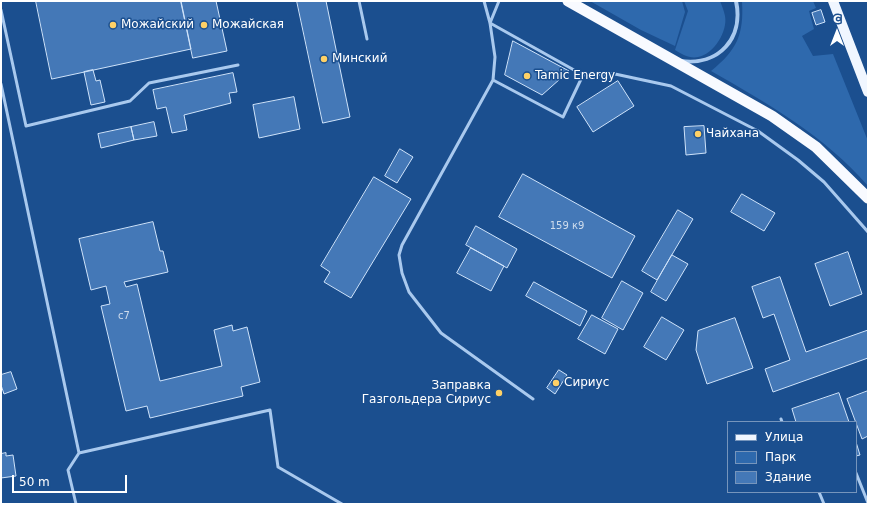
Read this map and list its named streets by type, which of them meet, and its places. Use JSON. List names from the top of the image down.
{
  "places": [
    "Можайский",
    "Можайская",
    "Минский",
    "Tamic Energy",
    "Чайхана",
    "Сириус",
    "Заправка Газгольдера Сириус"
  ],
  "house_numbers": ["159 к9", "с7"],
  "legend": ["Улица", "Парк", "Здание"],
  "scale_bar": "50 m",
  "north": "top"
}
